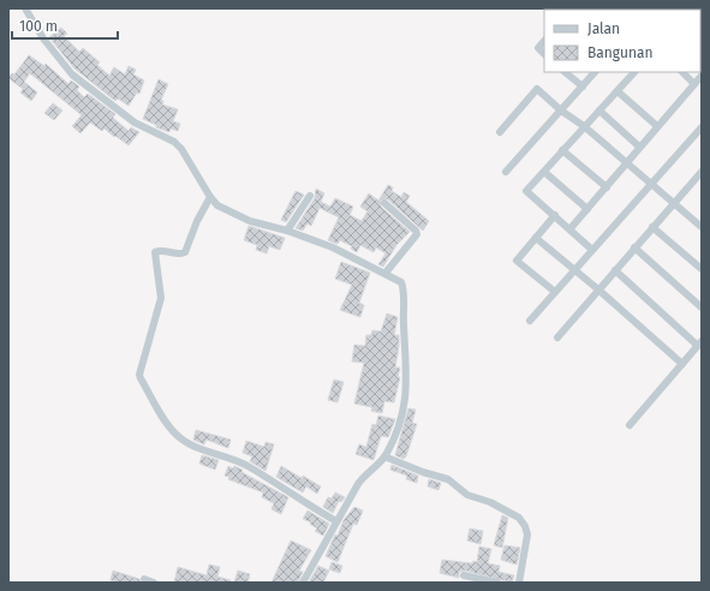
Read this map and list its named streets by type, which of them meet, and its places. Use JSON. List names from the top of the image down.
{
  "legend": ["Jalan", "Bangunan"],
  "scale_bar": "100 m"
}
